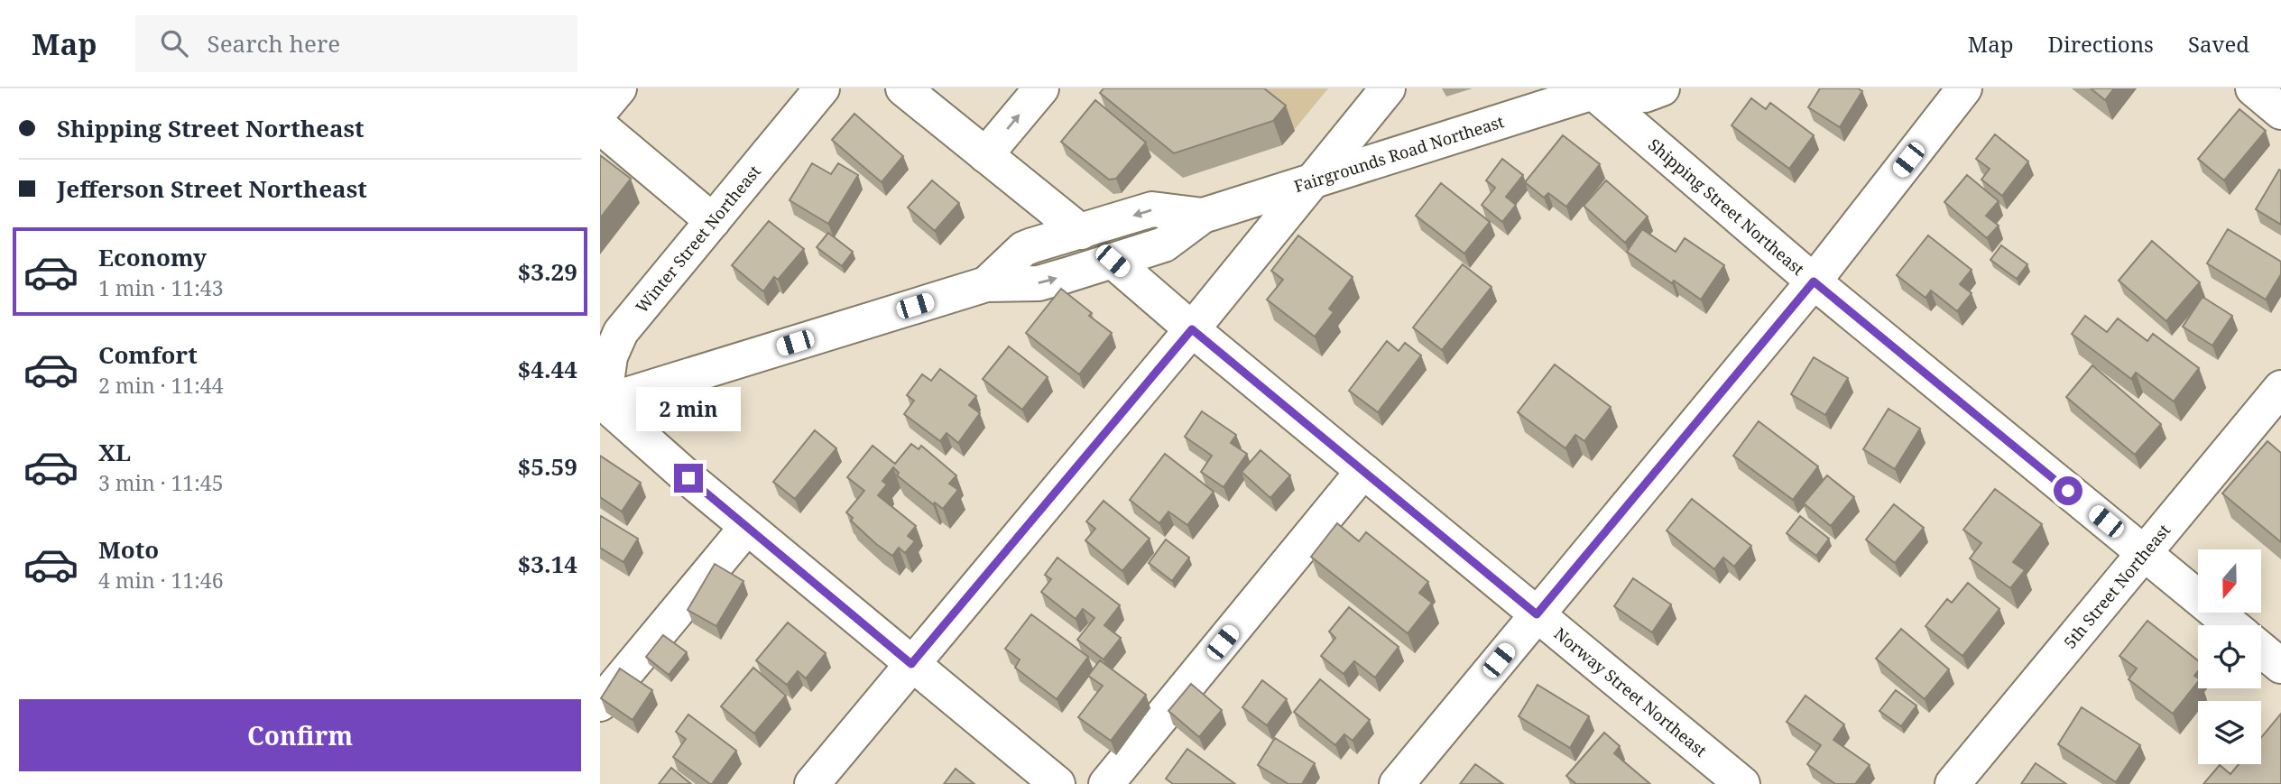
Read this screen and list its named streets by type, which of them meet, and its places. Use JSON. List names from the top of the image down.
{
  "streets": {
    "street": [
      "Fairgrounds Road Northeast",
      "Shipping Street Northeast",
      "Winter Street Northeast",
      "5th Street Northeast",
      "Norway Street Northeast"
    ]
  },
  "crossings": [
    ["Fairgrounds Road Northeast", "Shipping Street Northeast"],
    ["Fairgrounds Road Northeast", "Winter Street Northeast"],
    ["Fairgrounds Road Northeast", "Norway Street Northeast"],
    ["Shipping Street Northeast", "5th Street Northeast"]
  ],
  "north": "bottom",
  "page": {
    "header": "Map",
    "search": "Search here",
    "nav": ["Map", "Directions", "Saved"],
    "banner": ["Shipping Street Northeast", "Jefferson Street Northeast"],
    "list": [
      {
        "name": "Economy",
        "note": "1 min · 11:43",
        "value": "$3.29"
      },
      {
        "name": "Comfort",
        "note": "2 min · 11:44",
        "value": "$4.44"
      },
      {
        "name": "XL",
        "note": "3 min · 11:45",
        "value": "$5.59"
      },
      {
        "name": "Moto",
        "note": "4 min · 11:46",
        "value": "$3.14"
      }
    ],
    "bubble": "2 min",
    "buttons": "Confirm"
  }
}
